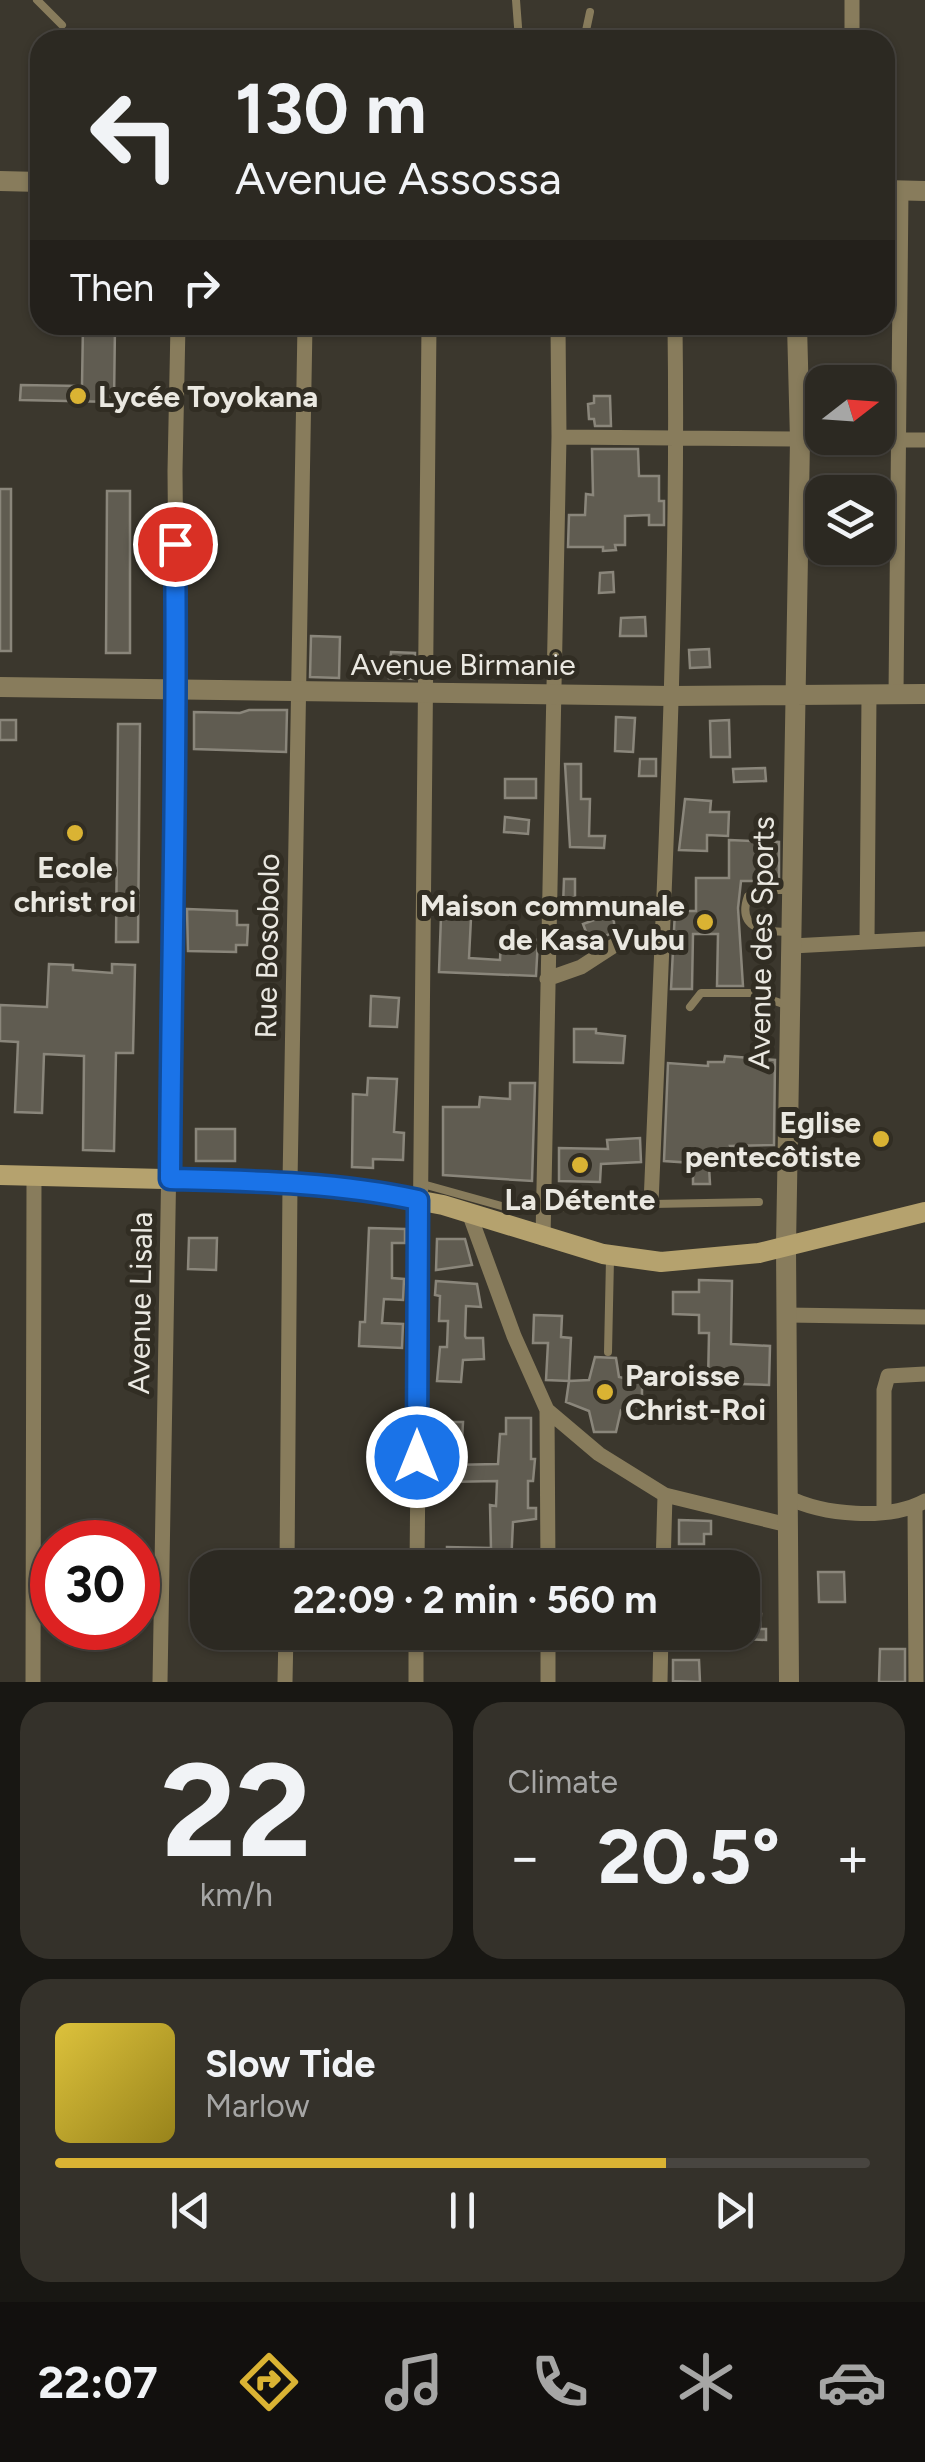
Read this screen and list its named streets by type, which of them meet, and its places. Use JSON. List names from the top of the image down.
{
  "streets": {
    "street": [
      "Avenue Birmanie",
      "Avenue des Sports",
      "Rue Bosobolo",
      "Avenue Lisala"
    ]
  },
  "crossings": [
    ["Avenue Birmanie", "Avenue des Sports"],
    ["Avenue Birmanie", "Rue Bosobolo"],
    ["Avenue Birmanie", "Avenue Lisala"]
  ],
  "places": [
    "Lycée Toyokana",
    "Ecole christ roi",
    "Maison communale de Kasa Vubu",
    "Eglise pentecôtiste",
    "La Détente",
    "Paroisse Christ-Roi"
  ],
  "north": "right",
  "page": {
    "turn": ["130 m", "Avenue Assossa"],
    "then": "Then",
    "limit": "30",
    "trip": "22:09 · 2 min · 560 m",
    "tile": [
      ["22", "km/h"],
      "Climate"
    ],
    "heat": ["−", "20.5°", "+"],
    "song": ["Slow Tide", "Marlow"],
    "tabs": "22:07"
  }
}
